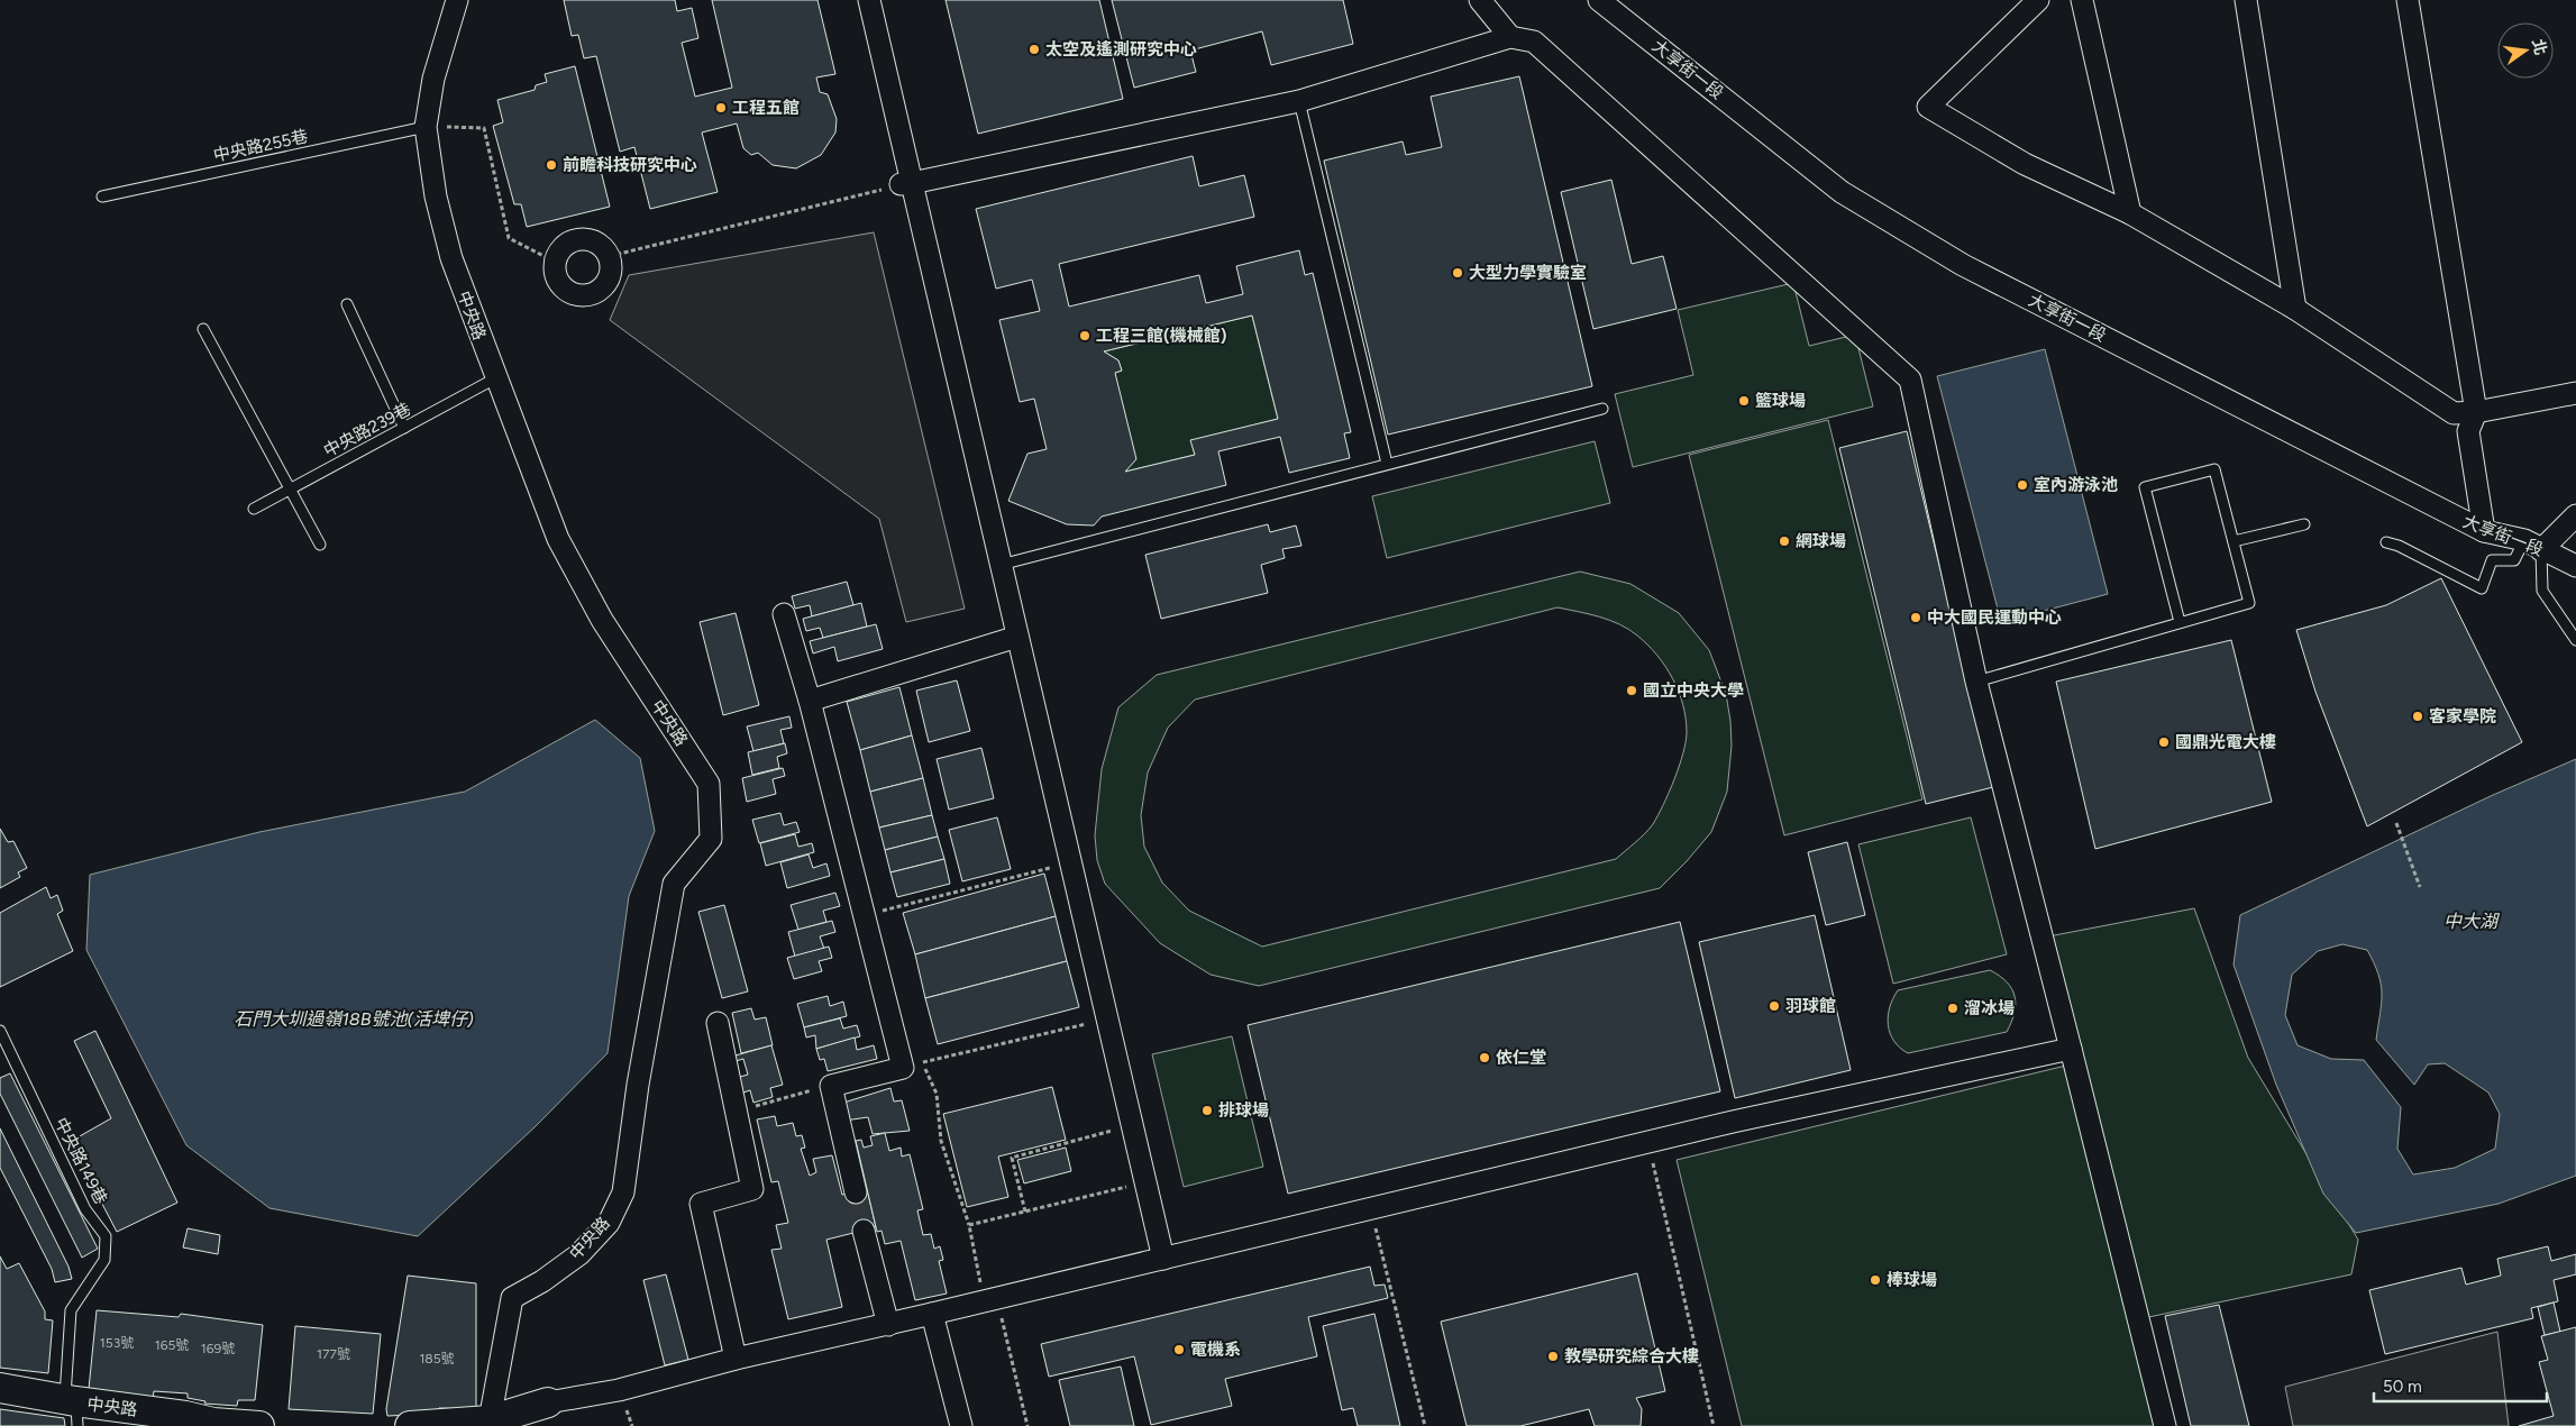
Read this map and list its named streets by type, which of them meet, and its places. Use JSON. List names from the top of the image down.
{
  "streets": {
    "street": ["大享街一段", "中央路"],
    "lane": ["中央路255巷", "中央路239巷", "中央路149巷"]
  },
  "crossings": [
    ["中央路255巷", "中央路"],
    ["中央路", "中央路239巷"],
    ["中央路", "中央路149巷"]
  ],
  "water": ["中大湖", "石門大圳過嶺18B號池(活埤仔)"],
  "places": [
    "太空及遙測研究中心",
    "工程五館",
    "前瞻科技研究中心",
    "大型力學實驗室",
    "工程三館(機械館)",
    "籃球場",
    "室內游泳池",
    "網球場",
    "中大國民運動中心",
    "國立中央大學",
    "客家學院",
    "國鼎光電大樓",
    "羽球館",
    "溜冰場",
    "依仁堂",
    "排球場",
    "棒球場",
    "電機系",
    "教學研究綜合大樓"
  ],
  "house_numbers": [
    "153號",
    "165號",
    "169號",
    "177號",
    "185號"
  ],
  "scale_bar": "50 m",
  "north": "right"
}
